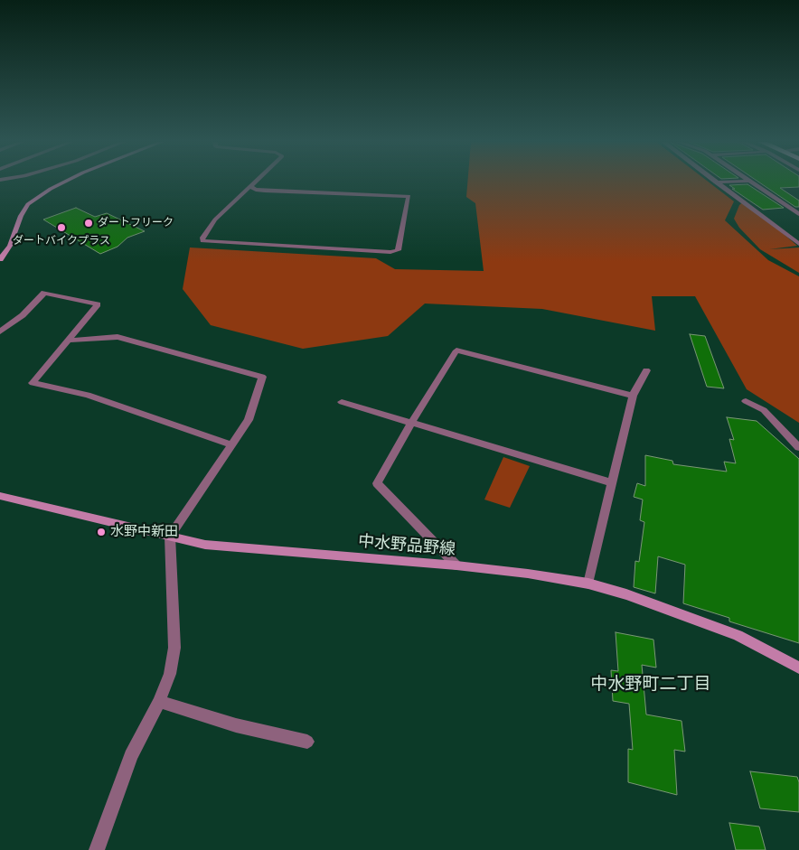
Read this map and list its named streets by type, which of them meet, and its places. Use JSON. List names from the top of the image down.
{
  "streets": {
    "main road": ["中水野品野線"]
  },
  "districts": ["中水野町二丁目"],
  "places": ["ダートフリーク", "ダートバイクプラス", "水野中新田"]
}
